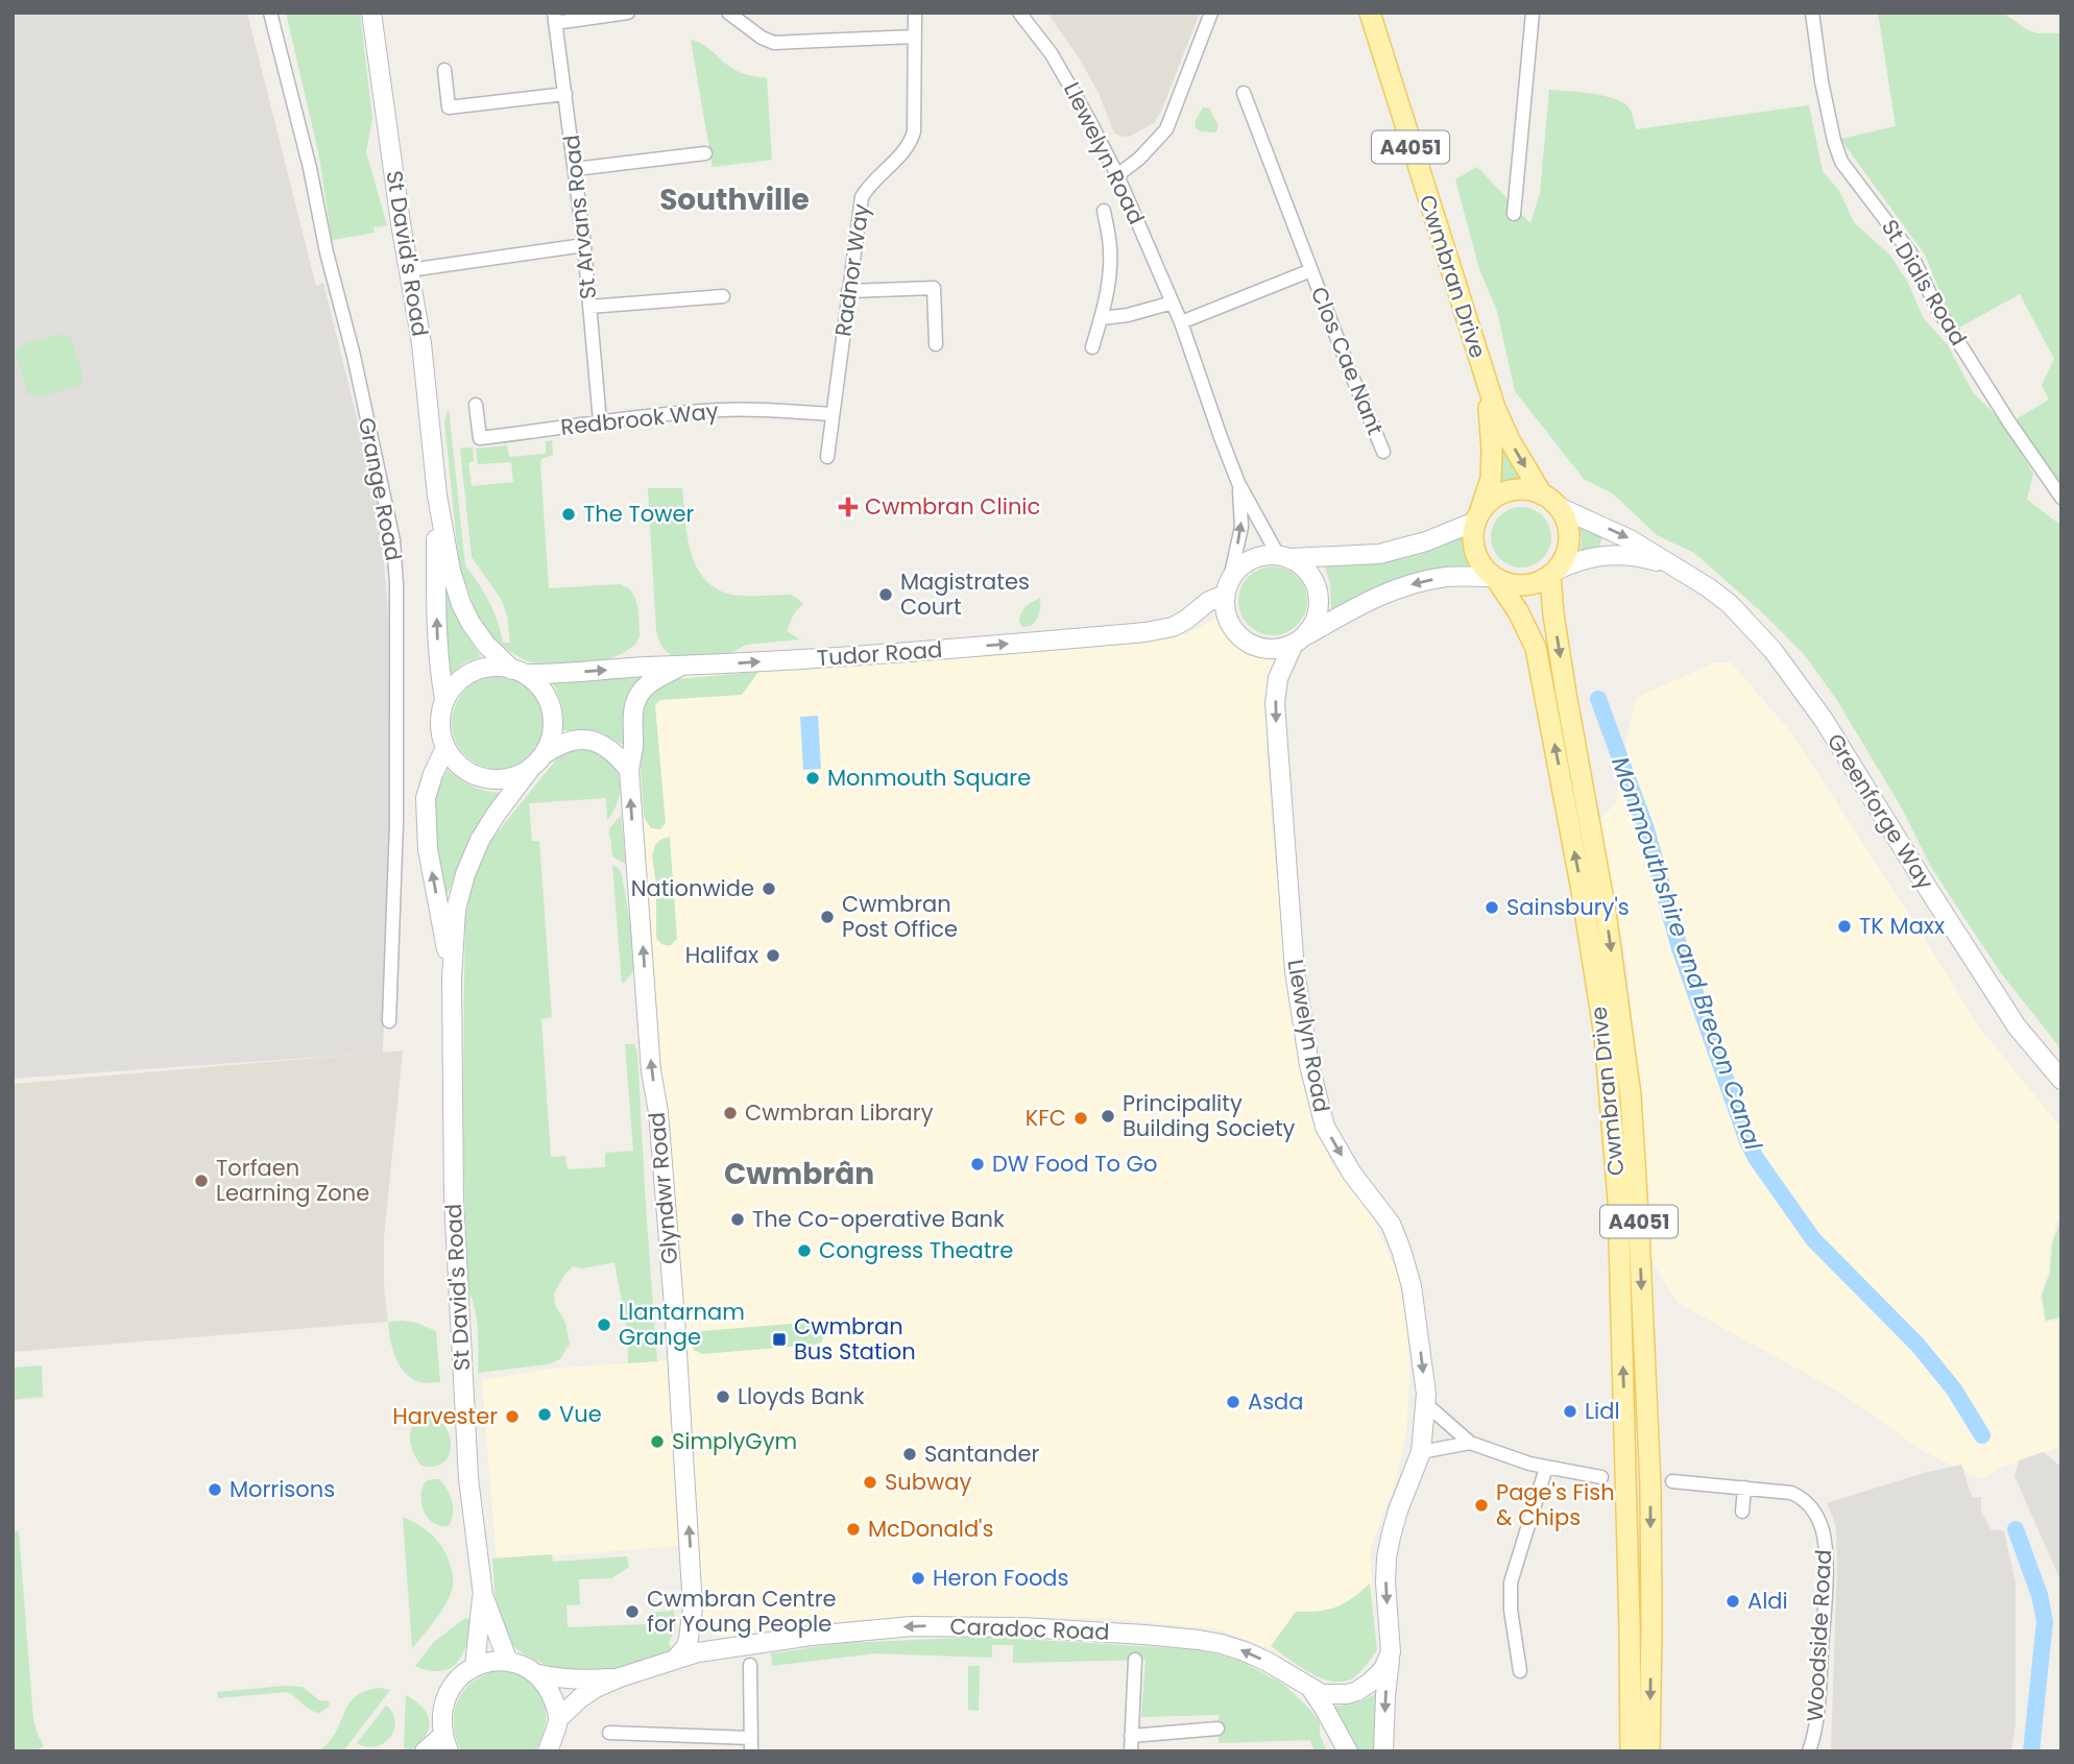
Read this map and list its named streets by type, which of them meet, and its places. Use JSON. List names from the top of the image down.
{
  "streets": {
    "main road": ["A4051", "Cwmbran Drive"],
    "street": [
      "Llewelyn Road",
      "St Arvans Road",
      "St David's Road",
      "Radnor Way",
      "St Dials Road",
      "Clos Cae Nant",
      "Redbrook Way",
      "Grange Road",
      "Tudor Road",
      "Greenforge Way",
      "Glyndwr Road",
      "Caradoc Road",
      "Woodside Road"
    ]
  },
  "crossings": [
    ["A4051", "Cwmbran Drive"],
    ["A4051", "Greenforge Way"],
    ["Llewelyn Road", "Clos Cae Nant"],
    ["Llewelyn Road", "Tudor Road"],
    ["St Arvans Road", "Redbrook Way"],
    ["St David's Road", "Tudor Road"],
    ["Radnor Way", "Redbrook Way"],
    ["Cwmbran Drive", "Greenforge Way"],
    ["Tudor Road", "Glyndwr Road"],
    ["Glyndwr Road", "Caradoc Road"]
  ],
  "one_way": ["Tudor Road", "Glyndwr Road", "Caradoc Road"],
  "districts": ["Southville", "Cwmbrân"],
  "water": ["Monmouthshire and Brecon Canal"],
  "places": {
    "health": ["Cwmbran Clinic"],
    "other": [
      "The Tower",
      "Magistrates Court",
      "Monmouth Square",
      "Nationwide",
      "Sainsbury's",
      "Cwmbran Post Office",
      "TK Maxx",
      "Halifax",
      "Cwmbran Library",
      "Principality Building Society",
      "KFC",
      "DW Food To Go",
      "Torfaen Learning Zone",
      "The Co-operative Bank",
      "Congress Theatre",
      "Llantarnam Grange",
      "Lloyds Bank",
      "Asda",
      "Lidl",
      "Vue",
      "Harvester",
      "SimplyGym",
      "Santander",
      "Subway",
      "Morrisons",
      "Page's Fish & Chips",
      "McDonald's",
      "Heron Foods",
      "Aldi",
      "Cwmbran Centre for Young People"
    ],
    "transit": ["Cwmbran Bus Station"]
  }
}
